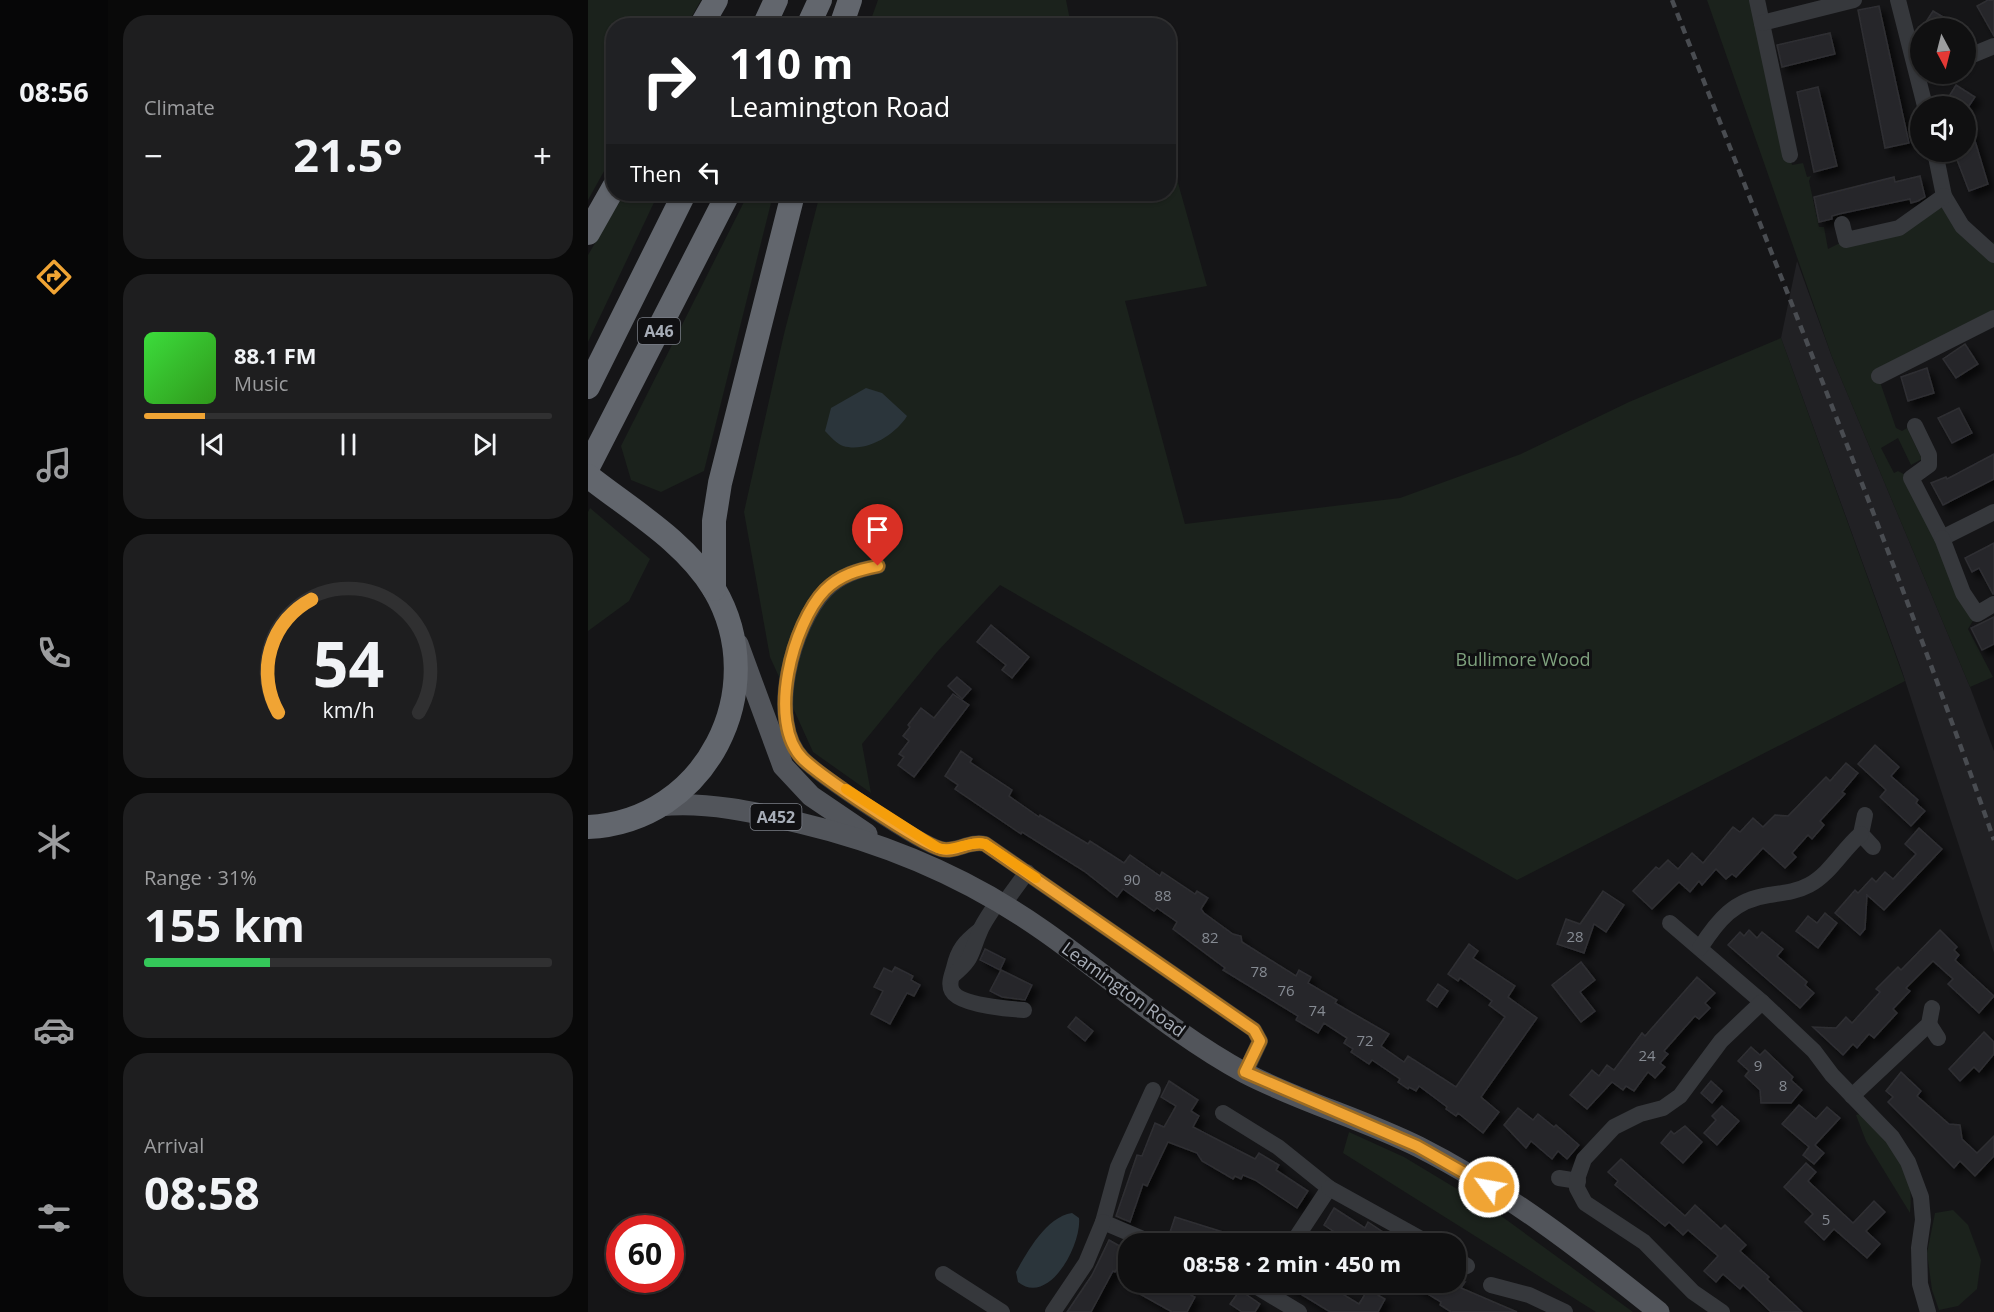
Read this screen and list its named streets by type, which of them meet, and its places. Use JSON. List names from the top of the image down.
{
  "streets": {
    "highway": ["A46"],
    "main road": ["A452", "Leamington Road"]
  },
  "parks": ["Bullimore Wood"],
  "house_numbers": [
    "90",
    "88",
    "28",
    "82",
    "78",
    "76",
    "74",
    "72",
    "24",
    "9",
    "8",
    "5"
  ],
  "north": "bottom",
  "page": {
    "tabs": "08:56",
    "tile": [
      "Climate",
      ["Range · 31%", "155 km"],
      ["Arrival", "08:58"]
    ],
    "turn": ["110 m", "Leamington Road"],
    "heat": ["−", "21.5°", "+"],
    "then": "Then",
    "song": ["88.1 FM", "Music"],
    "limit": "60",
    "trip": "08:58 · 2 min · 450 m",
    "gauge": ["54", "km/h"]
  }
}
